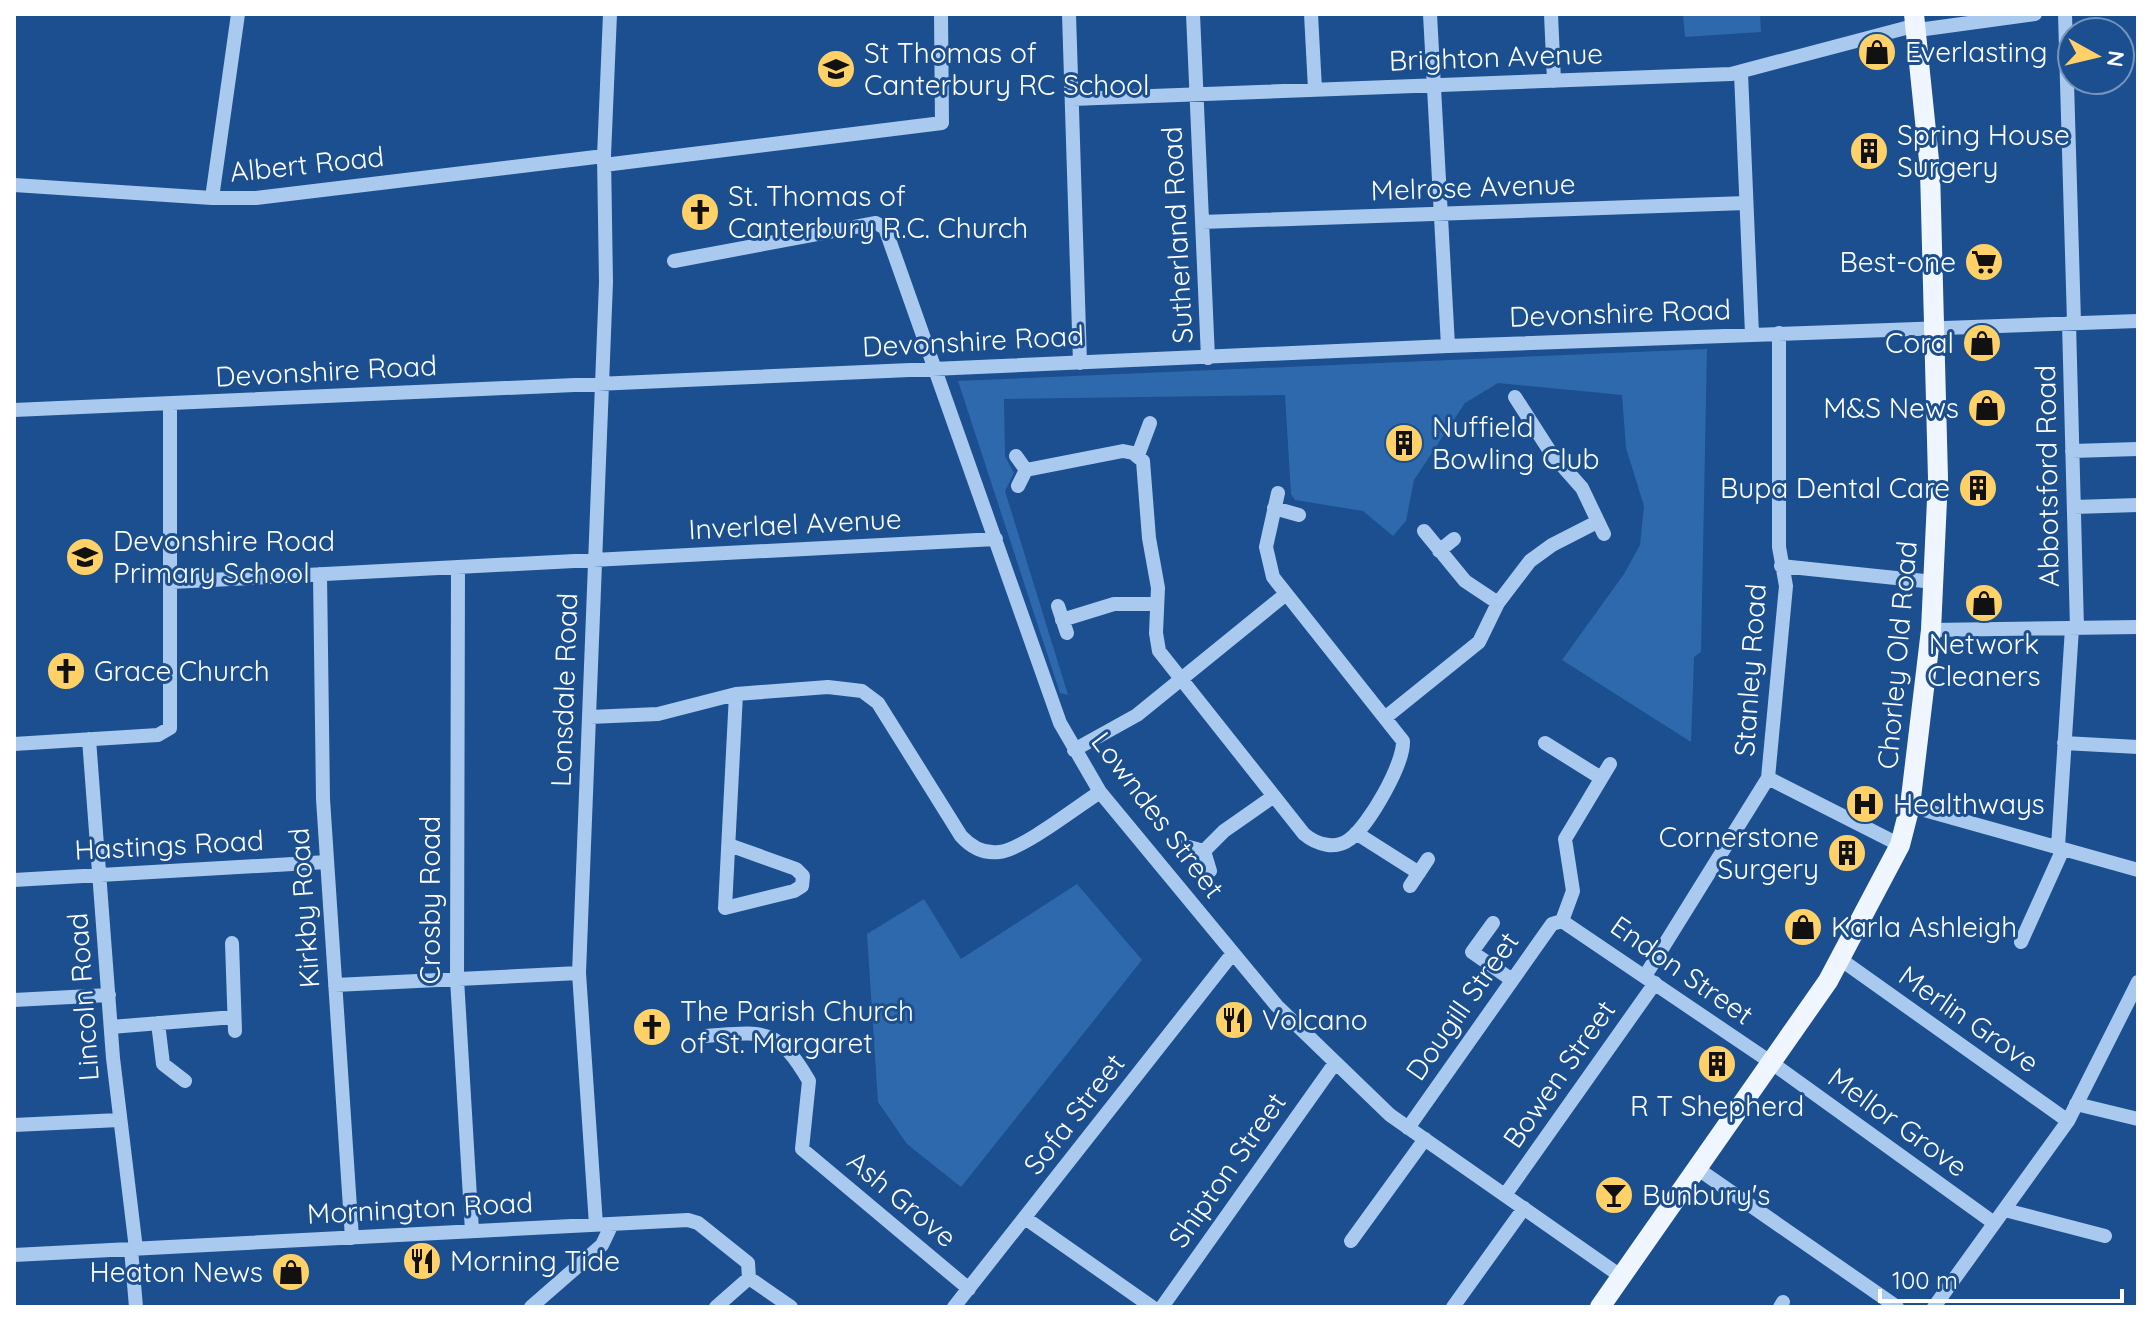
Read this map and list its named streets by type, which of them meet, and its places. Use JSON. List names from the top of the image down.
{
  "streets": {
    "main road": ["Chorley Old Road"],
    "street": [
      "Brighton Avenue",
      "Albert Road",
      "Melrose Avenue",
      "Sutherland Road",
      "Devonshire Road",
      "Abbotsford Road",
      "Inverlael Avenue",
      "Stanley Road",
      "Lonsdale Road",
      "Lowndes Street",
      "Hastings Road",
      "Crosby Road",
      "Kirkby Road",
      "Endon Street",
      "Lincoln Road",
      "Dougill Street",
      "Merlin Grove",
      "Bowen Street",
      "Sofa Street",
      "Mellor Grove",
      "Shipton Street",
      "Ash Grove",
      "Mornington Road"
    ]
  },
  "crossings": [
    ["Brighton Avenue", "Sutherland Road"],
    ["Brighton Avenue", "Chorley Old Road"],
    ["Albert Road", "Lonsdale Road"],
    ["Melrose Avenue", "Sutherland Road"],
    ["Sutherland Road", "Devonshire Road"],
    ["Devonshire Road", "Abbotsford Road"],
    ["Devonshire Road", "Chorley Old Road"],
    ["Devonshire Road", "Stanley Road"],
    ["Devonshire Road", "Lonsdale Road"],
    ["Devonshire Road", "Lowndes Street"],
    ["Inverlael Avenue", "Lonsdale Road"],
    ["Inverlael Avenue", "Lowndes Street"],
    ["Inverlael Avenue", "Crosby Road"],
    ["Inverlael Avenue", "Kirkby Road"],
    ["Chorley Old Road", "Lowndes Street"],
    ["Chorley Old Road", "Endon Street"],
    ["Chorley Old Road", "Merlin Grove"],
    ["Chorley Old Road", "Mellor Grove"],
    ["Stanley Road", "Endon Street"],
    ["Stanley Road", "Bowen Street"],
    ["Lonsdale Road", "Mornington Road"],
    ["Lowndes Street", "Dougill Street"],
    ["Lowndes Street", "Bowen Street"],
    ["Lowndes Street", "Sofa Street"],
    ["Lowndes Street", "Shipton Street"],
    ["Hastings Road", "Kirkby Road"],
    ["Hastings Road", "Lincoln Road"],
    ["Crosby Road", "Mornington Road"],
    ["Kirkby Road", "Mornington Road"],
    ["Endon Street", "Dougill Street"],
    ["Endon Street", "Bowen Street"],
    ["Endon Street", "Mellor Grove"],
    ["Lincoln Road", "Mornington Road"],
    ["Sofa Street", "Ash Grove"]
  ],
  "places": {
    "shop": [
      "Everlasting",
      "Coral",
      "M&S News",
      "Network Cleaners",
      "Karla Ashleigh",
      "Heaton News"
    ],
    "school or university": ["St Thomas of Canterbury RC School", "Devonshire Road Primary School"],
    "building": [
      "Spring House Surgery",
      "Nuffield Bowling Club",
      "Bupa Dental Care",
      "Cornerstone Surgery",
      "R T Shepherd"
    ],
    "church": ["St. Thomas of Canterbury R.C. Church", "Grace Church", "The Parish Church of St. Margaret"],
    "supermarket": ["Best-one"],
    "hospital": ["Healthways"],
    "restaurant": ["Volcano", "Morning Tide"],
    "bar": ["Bunbury's"]
  },
  "scale_bar": "100 m",
  "north": "right"
}
